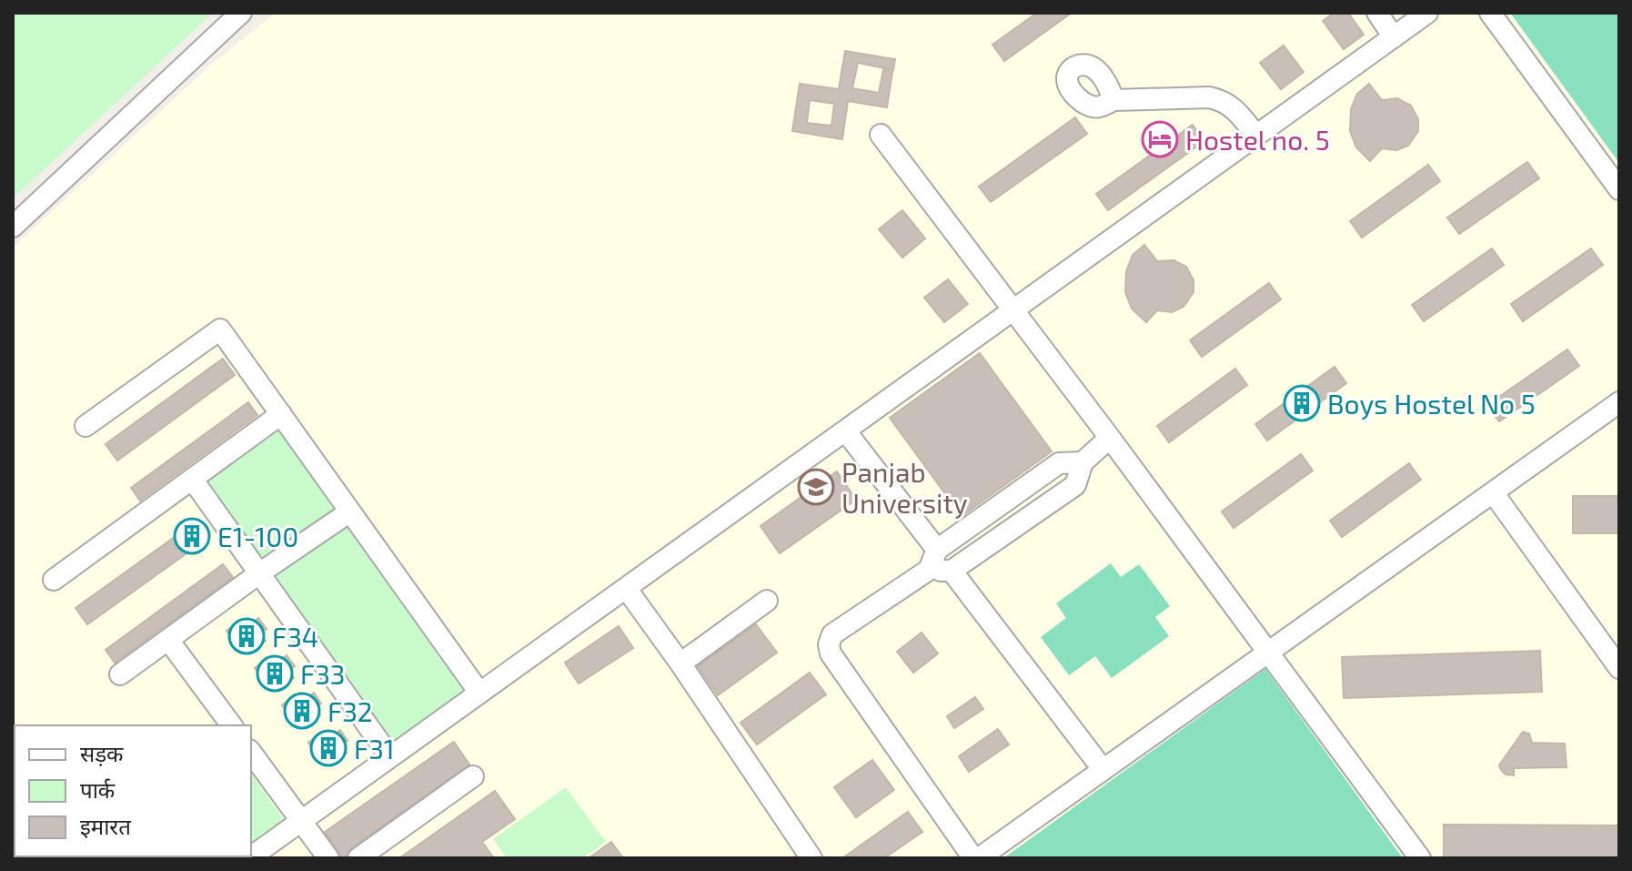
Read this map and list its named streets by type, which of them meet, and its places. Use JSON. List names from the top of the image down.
{
  "places": {
    "hotel": ["Hostel no. 5"],
    "building": [
      "Boys Hostel No 5",
      "E1-100",
      "F34",
      "F33",
      "F32",
      "F31"
    ],
    "school or university": ["Panjab University"]
  },
  "legend": ["सड़क", "पार्क", "इमारत"]
}
